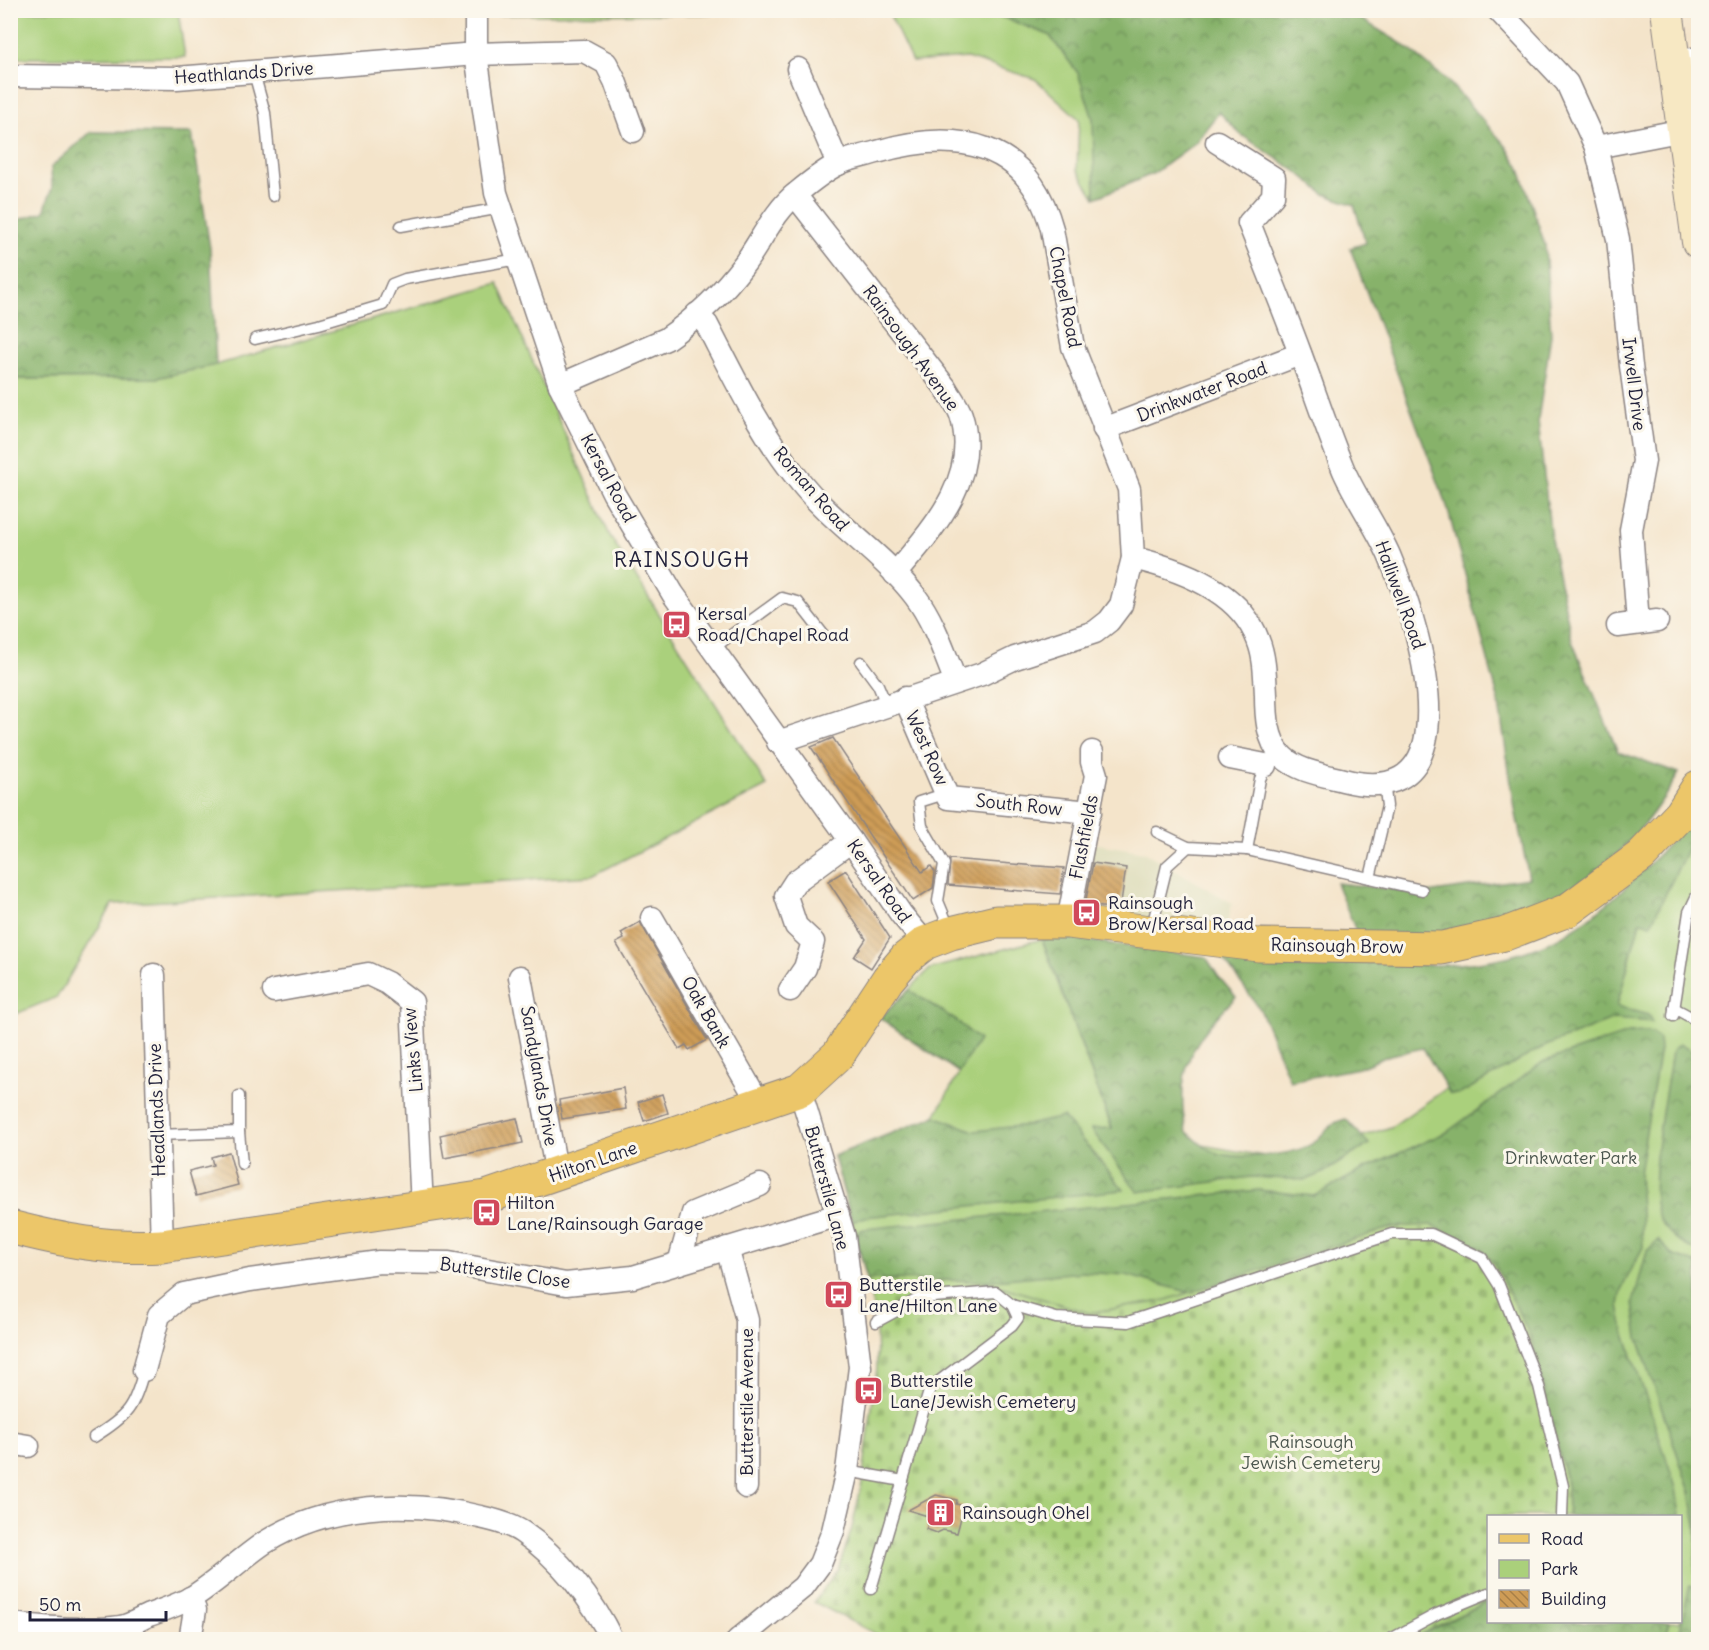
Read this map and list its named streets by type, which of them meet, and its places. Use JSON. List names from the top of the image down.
{
  "streets": {
    "main road": ["Rainsough Brow", "Hilton Lane"],
    "street": [
      "Heathlands Drive",
      "Chapel Road",
      "Rainsough Avenue",
      "Irwell Drive",
      "Drinkwater Road",
      "Kersal Road",
      "Roman Road",
      "Halliwell Road",
      "West Row",
      "South Row",
      "Flashfields",
      "Oak Bank",
      "Links View",
      "Sandylands Drive",
      "Headlands Drive",
      "Butterstile Lane",
      "Butterstile Close",
      "Butterstile Avenue"
    ]
  },
  "crossings": [
    ["Heathlands Drive", "Kersal Road"],
    ["Chapel Road", "Rainsough Avenue"],
    ["Chapel Road", "Drinkwater Road"],
    ["Chapel Road", "Kersal Road"],
    ["Chapel Road", "Roman Road"],
    ["Chapel Road", "West Row"],
    ["Rainsough Avenue", "Roman Road"],
    ["Drinkwater Road", "Halliwell Road"],
    ["Kersal Road", "Rainsough Brow"],
    ["Kersal Road", "Hilton Lane"],
    ["West Row", "South Row"],
    ["South Row", "Flashfields"],
    ["Flashfields", "Rainsough Brow"],
    ["Rainsough Brow", "Hilton Lane"],
    ["Oak Bank", "Hilton Lane"],
    ["Links View", "Hilton Lane"],
    ["Sandylands Drive", "Hilton Lane"],
    ["Headlands Drive", "Hilton Lane"],
    ["Hilton Lane", "Butterstile Lane"],
    ["Butterstile Lane", "Butterstile Close"],
    ["Butterstile Close", "Butterstile Avenue"]
  ],
  "districts": ["RAINSOUGH"],
  "parks": ["Drinkwater Park", "Rainsough Jewish Cemetery"],
  "places": {
    "bus stop": [
      "Kersal Road/Chapel Road",
      "Rainsough Brow/Kersal Road",
      "Hilton Lane/Rainsough Garage",
      "Butterstile Lane/Hilton Lane",
      "Butterstile Lane/Jewish Cemetery"
    ],
    "building": ["Rainsough Ohel"]
  },
  "legend": ["Road", "Park", "Building"],
  "scale_bar": "50 m"
}
